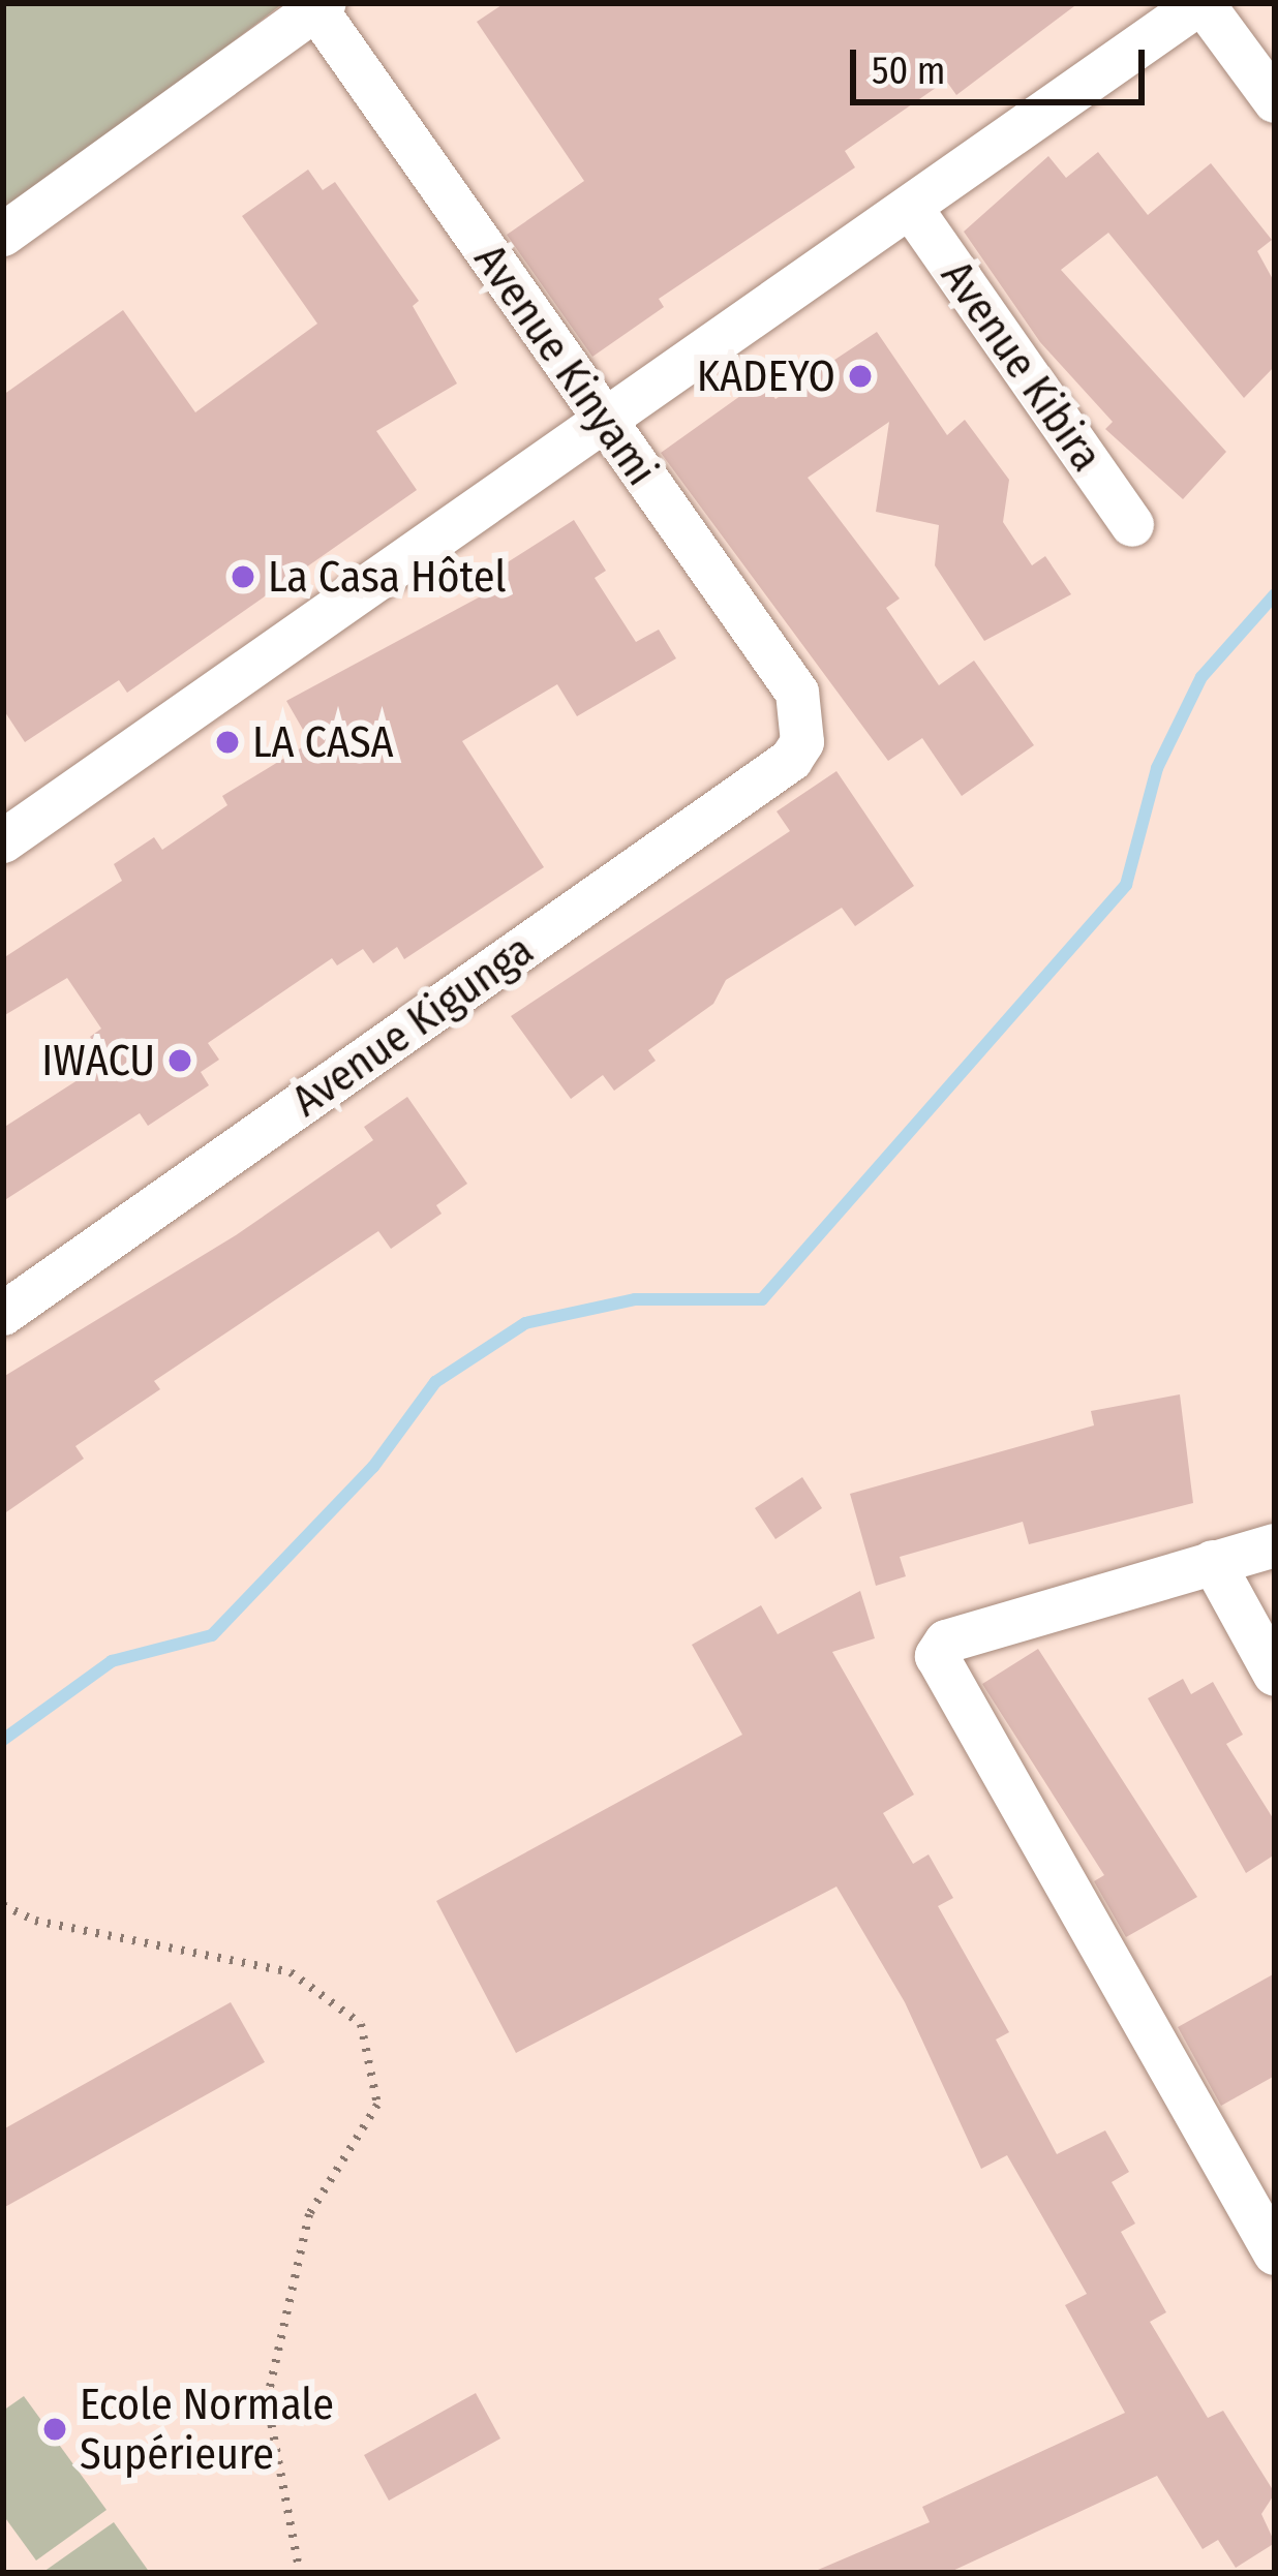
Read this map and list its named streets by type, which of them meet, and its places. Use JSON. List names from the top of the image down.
{
  "streets": {
    "street": ["Avenue Kinyami", "Avenue Kibira", "Avenue Kigunga"]
  },
  "crossings": [
    ["Avenue Kinyami", "Avenue Kigunga"]
  ],
  "places": [
    "KADEYO",
    "La Casa Hôtel",
    "LA CASA",
    "IWACU",
    "Ecole Normale Supérieure"
  ],
  "scale_bar": "50 m"
}
